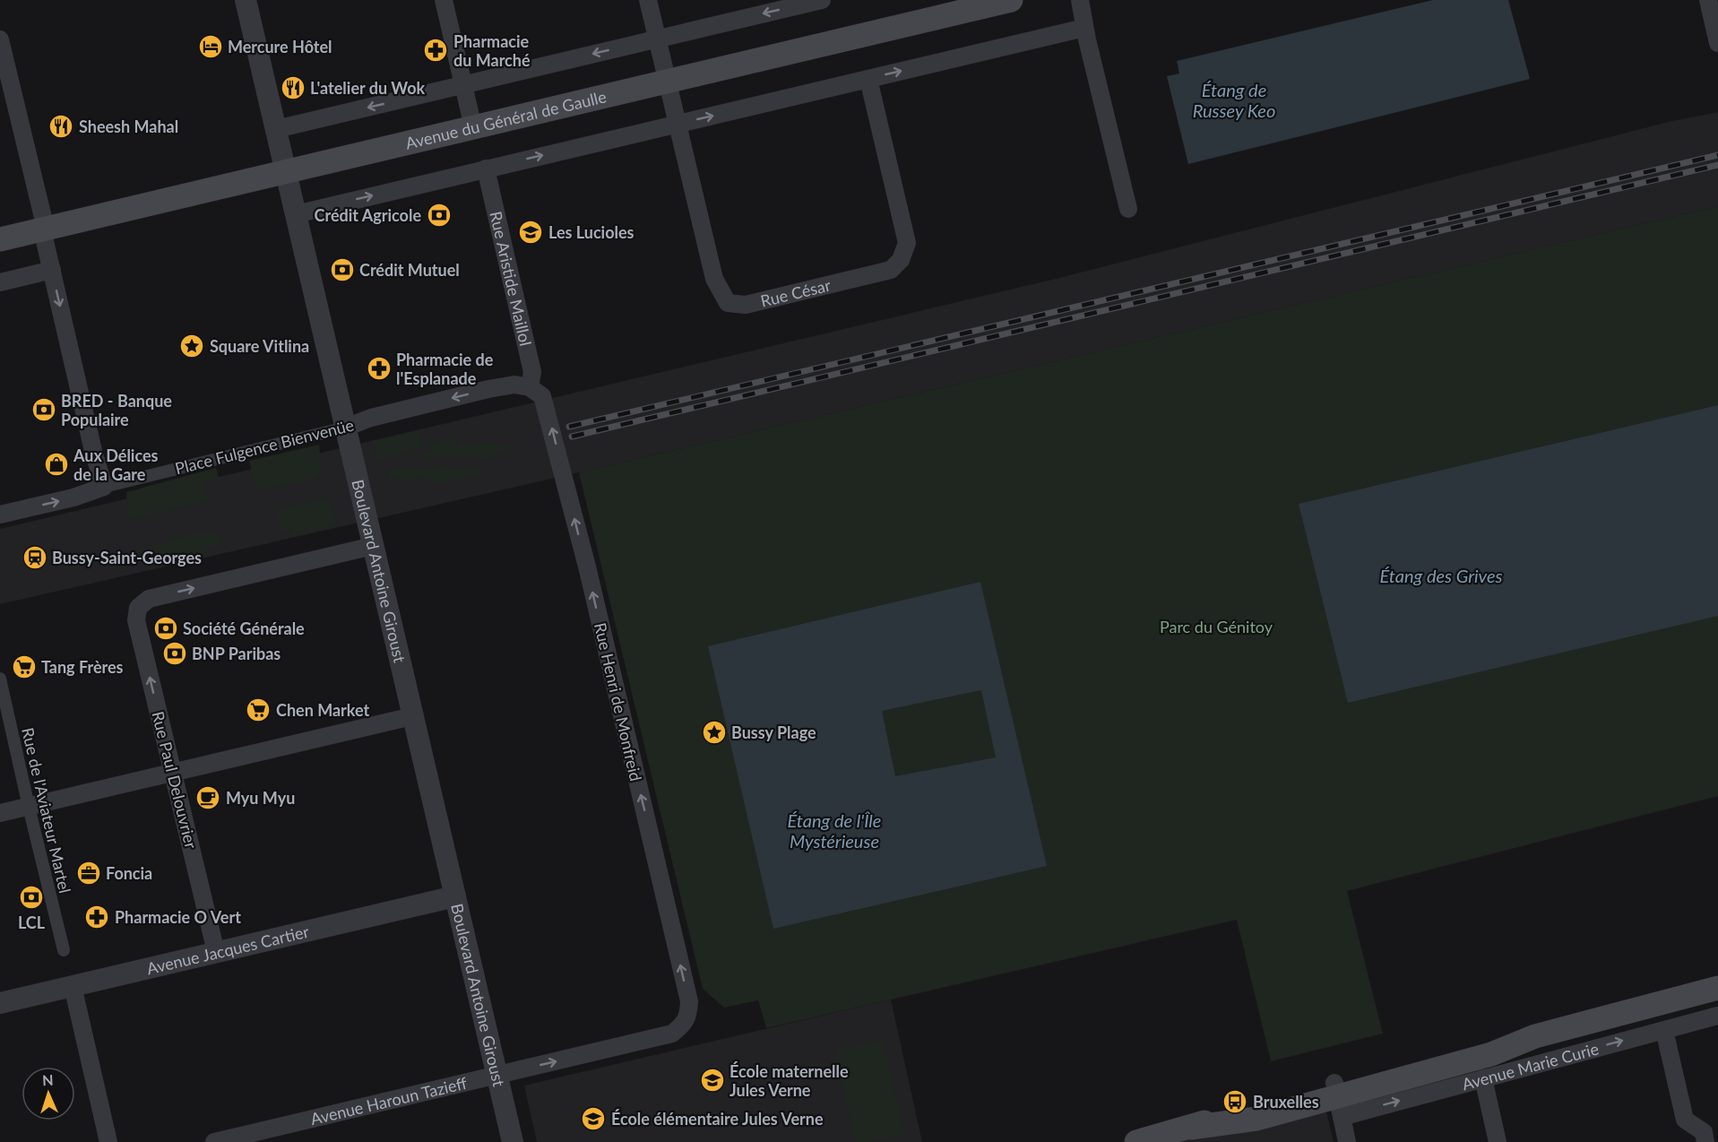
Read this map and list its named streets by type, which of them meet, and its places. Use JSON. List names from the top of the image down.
{
  "streets": {
    "main road": ["Avenue du Général de Gaulle", "Avenue Marie Curie"],
    "street": [
      "Rue Aristide Maillol",
      "Rue César",
      "Place Fulgence Bienvenüe",
      "Boulevard Antoine Giroust",
      "Rue Henri de Monfreid",
      "Rue Paul Delouvrier",
      "Rue de l'Aviateur Martel",
      "Avenue Jacques Cartier",
      "Avenue Haroun Tazieff"
    ]
  },
  "crossings": [
    ["Avenue du Général de Gaulle", "Rue César"],
    ["Avenue du Général de Gaulle", "Boulevard Antoine Giroust"],
    ["Rue Aristide Maillol", "Place Fulgence Bienvenüe"],
    ["Rue Aristide Maillol", "Rue Henri de Monfreid"],
    ["Place Fulgence Bienvenüe", "Boulevard Antoine Giroust"],
    ["Place Fulgence Bienvenüe", "Rue Henri de Monfreid"],
    ["Boulevard Antoine Giroust", "Rue Paul Delouvrier"],
    ["Boulevard Antoine Giroust", "Avenue Jacques Cartier"],
    ["Boulevard Antoine Giroust", "Avenue Haroun Tazieff"],
    ["Rue Henri de Monfreid", "Avenue Haroun Tazieff"],
    ["Rue Paul Delouvrier", "Avenue Jacques Cartier"]
  ],
  "one_way": ["Rue Henri de Monfreid", "Avenue Haroun Tazieff"],
  "water": ["Étang de Russey Keo", "Étang des Grives", "Étang de l'Île Mystérieuse"],
  "parks": ["Parc du Génitoy"],
  "places": {
    "hotel": ["Mercure Hôtel"],
    "pharmacy": ["Pharmacie du Marché", "Pharmacie de l'Esplanade", "Pharmacie O Vert"],
    "restaurant": ["L'atelier du Wok", "Sheesh Mahal"],
    "bank": [
      "Crédit Agricole",
      "Crédit Mutuel",
      "BRED - Banque Populaire",
      "Société Générale",
      "BNP Paribas",
      "LCL"
    ],
    "school or university": ["Les Lucioles", "École maternelle Jules Verne", "École élémentaire Jules Verne"],
    "place": ["Square Vitlina", "Bussy Plage"],
    "shop": ["Aux Délices de la Gare"],
    "station": ["Bussy-Saint-Georges"],
    "supermarket": ["Tang Frères", "Chen Market"],
    "cafe": ["Myu Myu"],
    "office": ["Foncia"],
    "bus stop": ["Bruxelles"]
  },
  "north": "top"
}
